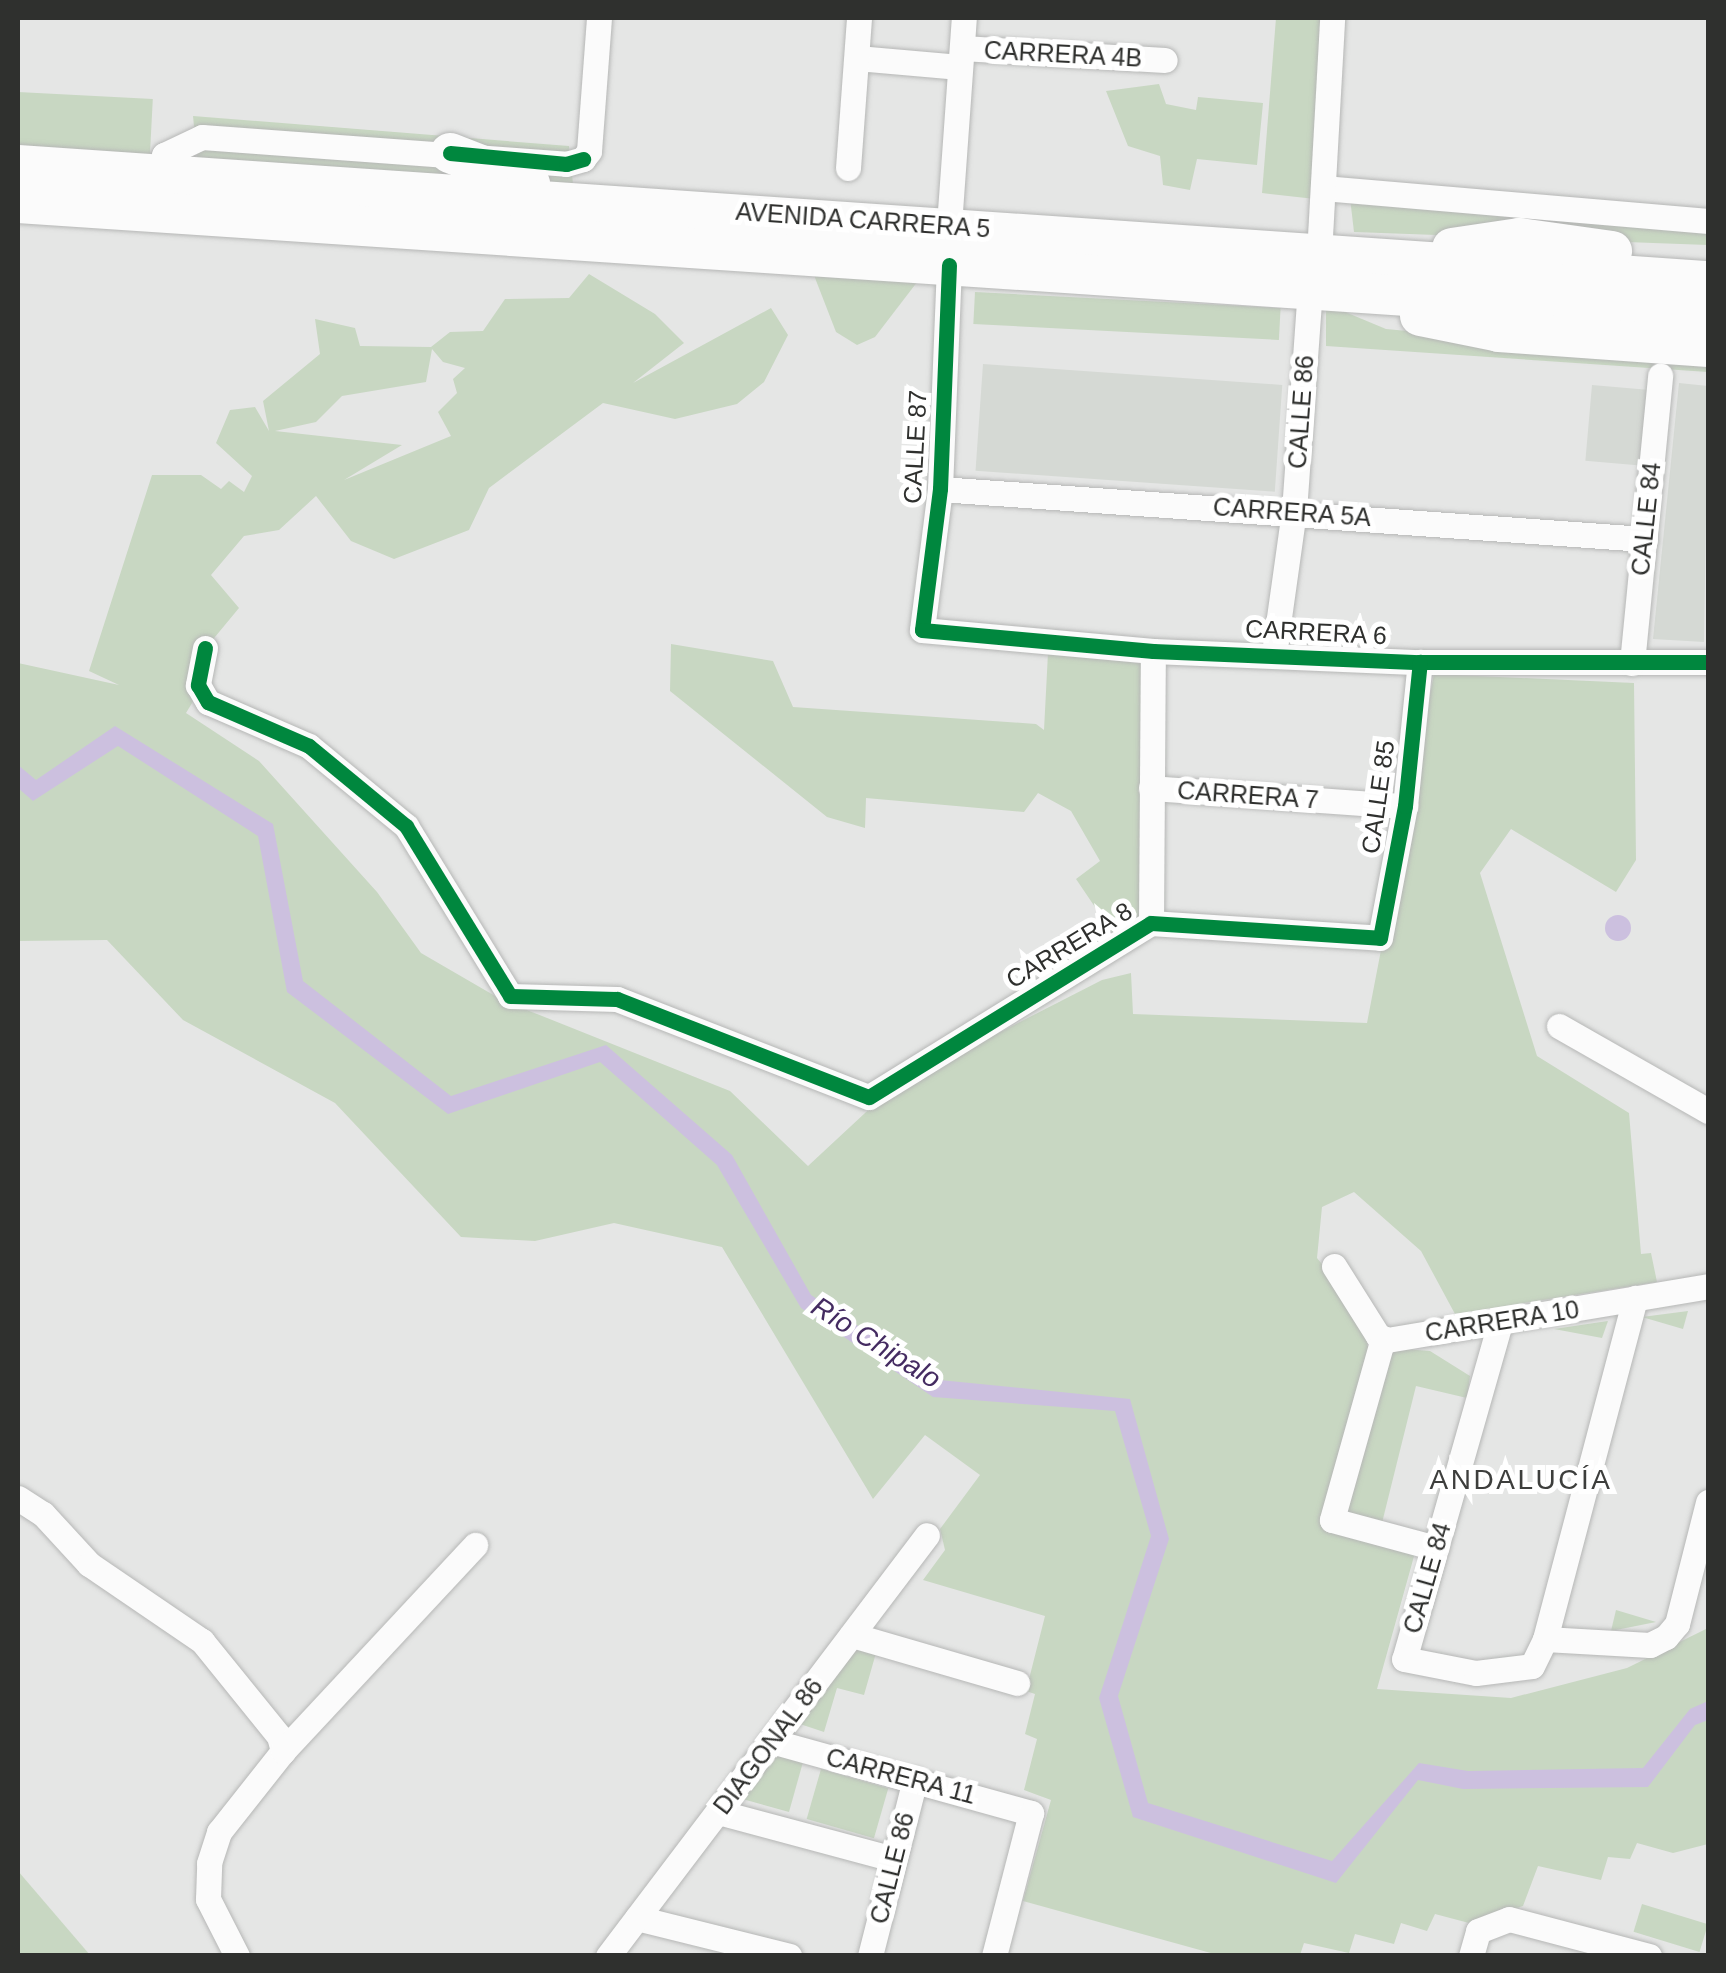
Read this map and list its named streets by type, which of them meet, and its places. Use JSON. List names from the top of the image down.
{
  "streets": {
    "main road": ["AVENIDA CARRERA 5"],
    "street": [
      "CARRERA 4B",
      "CALLE 86",
      "CALLE 87",
      "CARRERA 5A",
      "CALLE 84",
      "CARRERA 6",
      "CARRERA 7",
      "CALLE 85",
      "CARRERA 8",
      "CARRERA 10",
      "DIAGONAL 86",
      "CARRERA 11"
    ]
  },
  "crossings": [
    ["AVENIDA CARRERA 5", "CALLE 86"],
    ["AVENIDA CARRERA 5", "CALLE 87"],
    ["CALLE 86", "CARRERA 5A"],
    ["CALLE 86", "CARRERA 6"],
    ["CALLE 86", "CARRERA 11"],
    ["CALLE 87", "CARRERA 5A"],
    ["CALLE 87", "CARRERA 6"],
    ["CARRERA 5A", "CALLE 84"],
    ["CALLE 84", "CARRERA 6"],
    ["CALLE 84", "CARRERA 10"],
    ["CARRERA 6", "CALLE 85"],
    ["CARRERA 7", "CALLE 85"],
    ["CALLE 85", "CARRERA 8"],
    ["DIAGONAL 86", "CARRERA 11"]
  ],
  "districts": ["ANDALUCÍA"],
  "water": ["Río Chipalo"]
}
